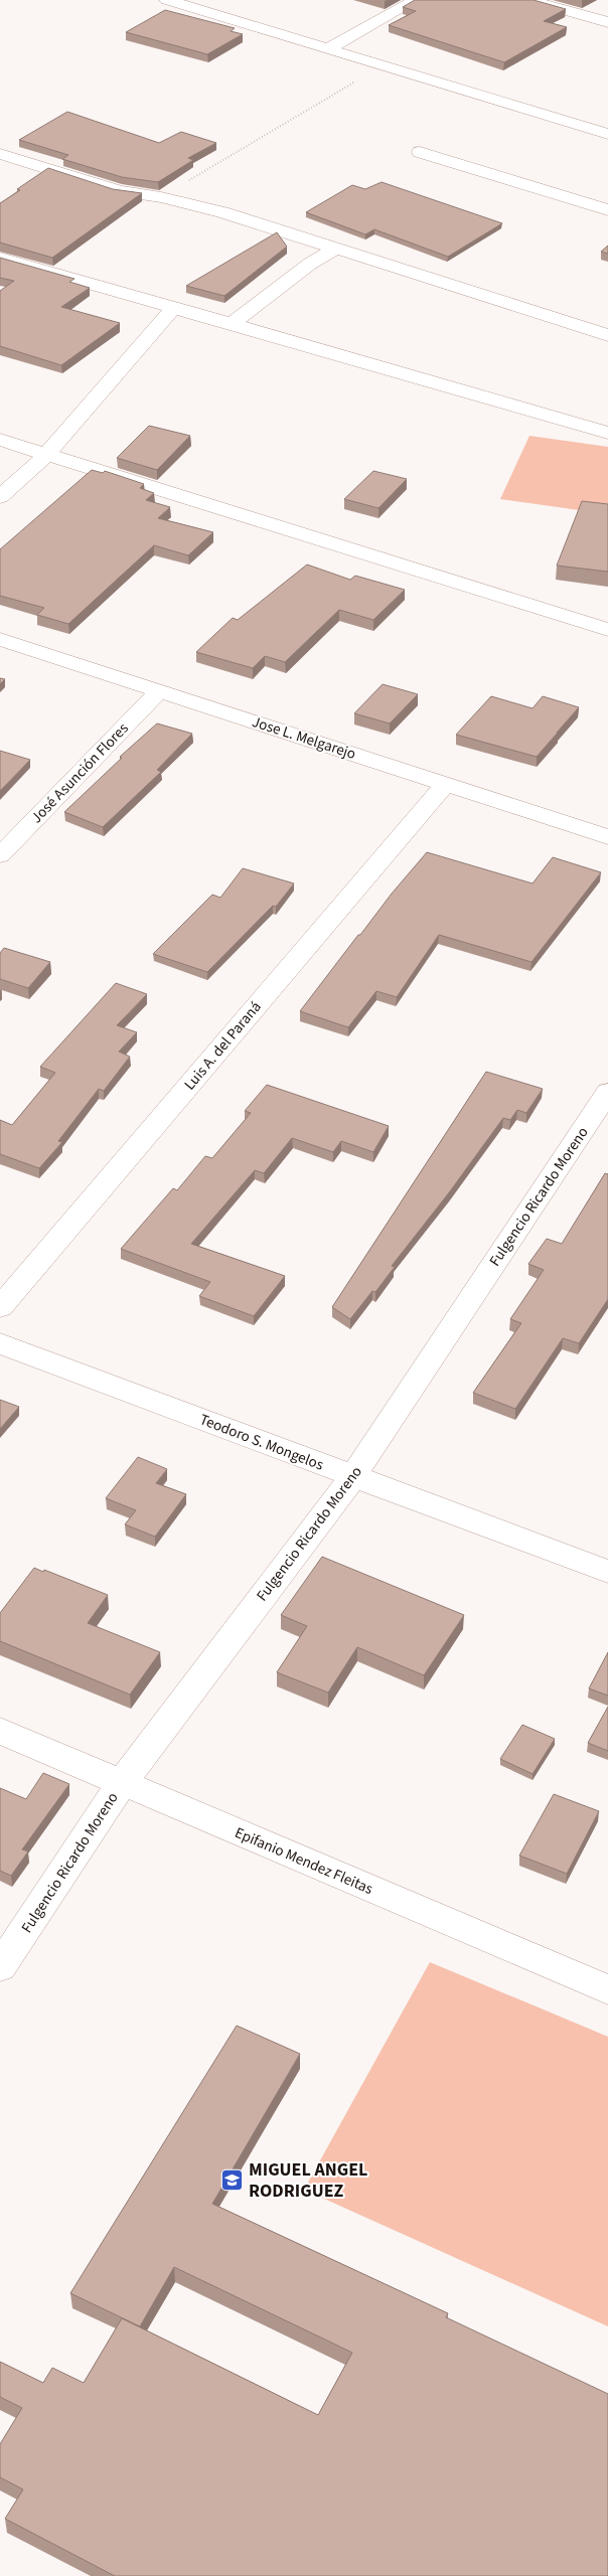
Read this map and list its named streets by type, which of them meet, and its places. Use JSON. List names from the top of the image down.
{
  "streets": {
    "street": [
      "Jose L. Melgarejo",
      "José Asunción Flores",
      "Luis A. del Paraná",
      "Fulgencio Ricardo Moreno",
      "Teodoro S. Mongelos",
      "Epifanio Mendez Fleitas"
    ]
  },
  "crossings": [
    ["Jose L. Melgarejo", "José Asunción Flores"],
    ["Jose L. Melgarejo", "Luis A. del Paraná"],
    ["Fulgencio Ricardo Moreno", "Teodoro S. Mongelos"],
    ["Fulgencio Ricardo Moreno", "Epifanio Mendez Fleitas"]
  ],
  "places": {
    "school or university": ["MIGUEL ANGEL RODRIGUEZ"]
  }
}
